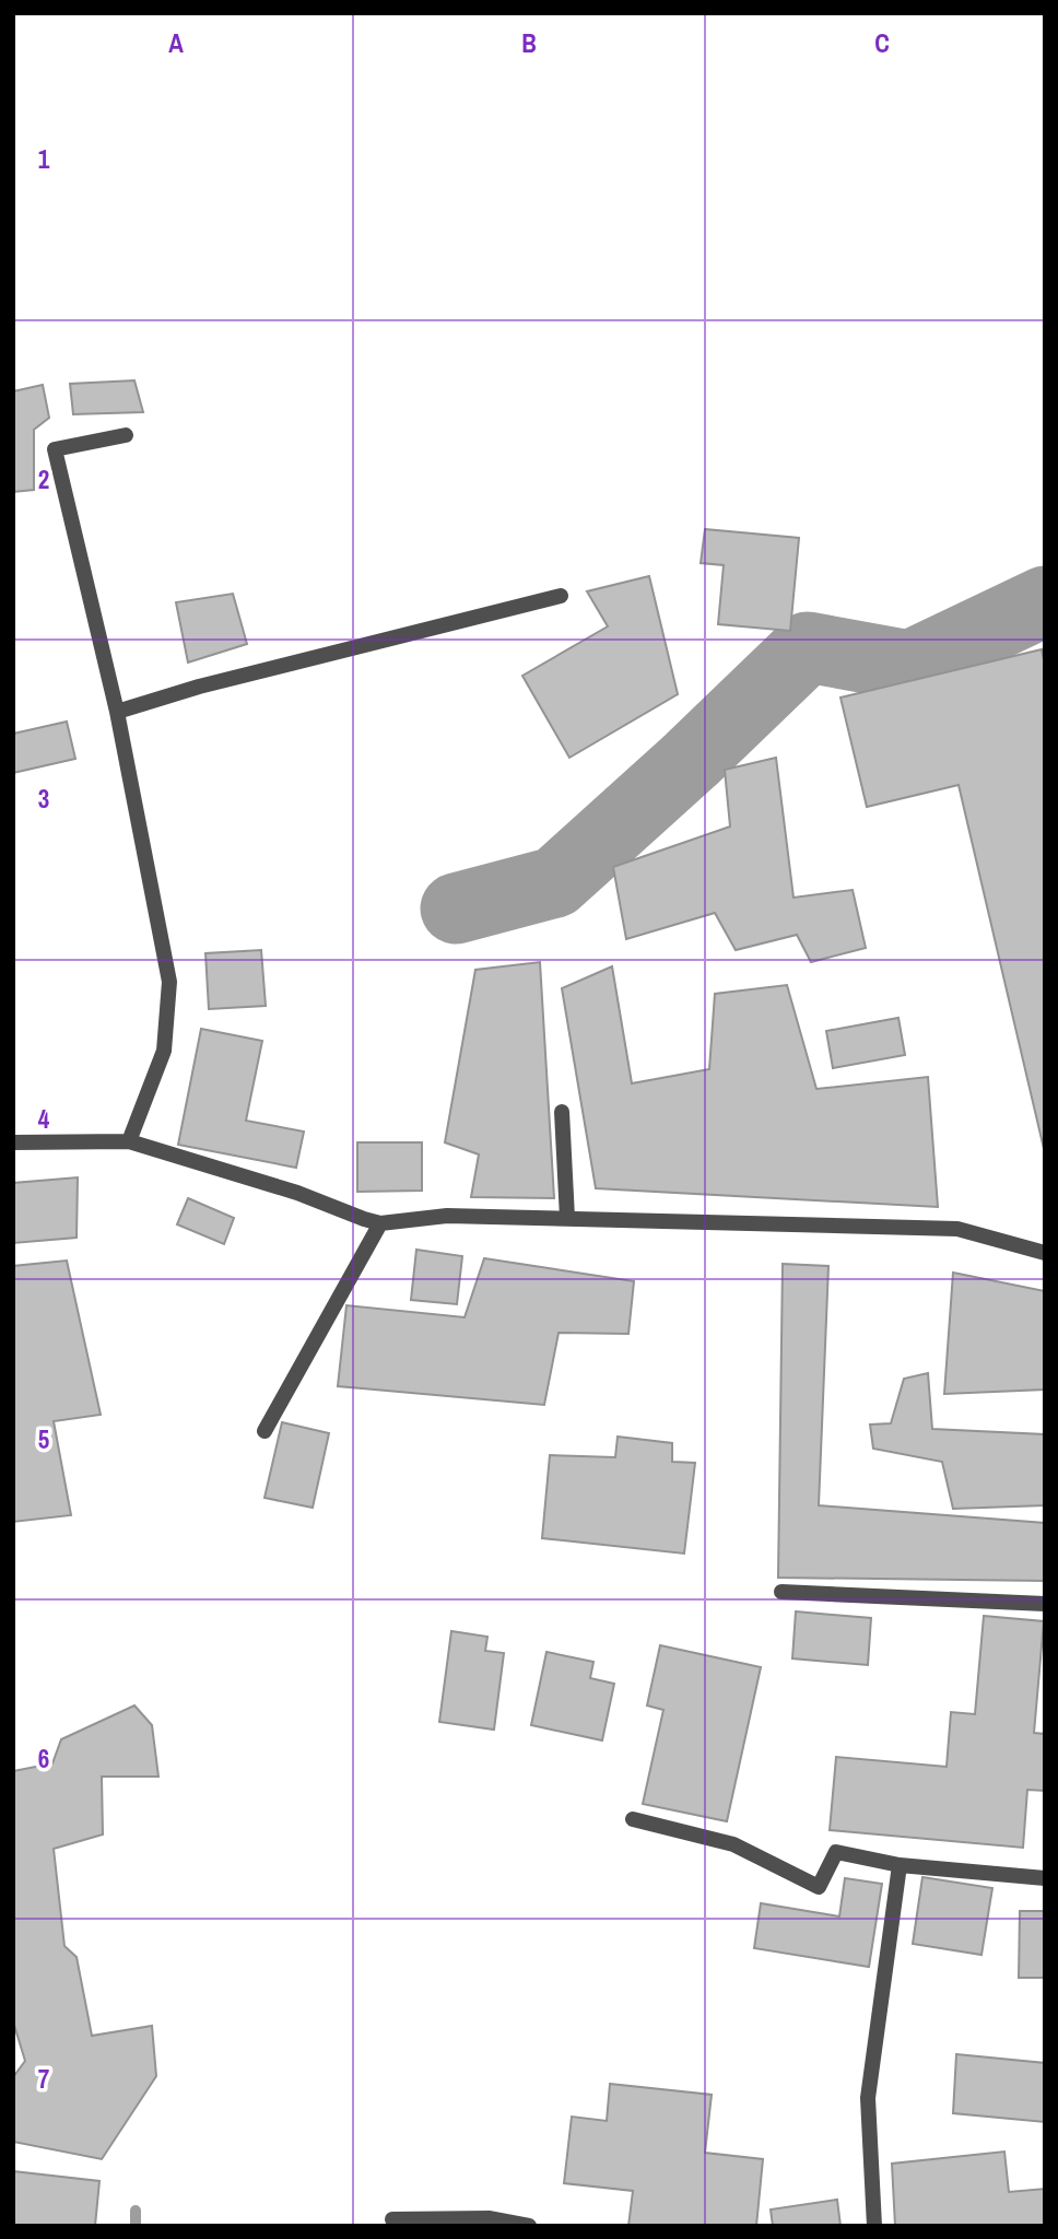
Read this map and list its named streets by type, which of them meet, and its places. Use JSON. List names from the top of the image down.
{
  "grid": {
    "columns": ["A", "B", "C"],
    "rows": [
      "1",
      "2",
      "3",
      "4",
      "5",
      "6",
      "7"
    ]
  }
}
